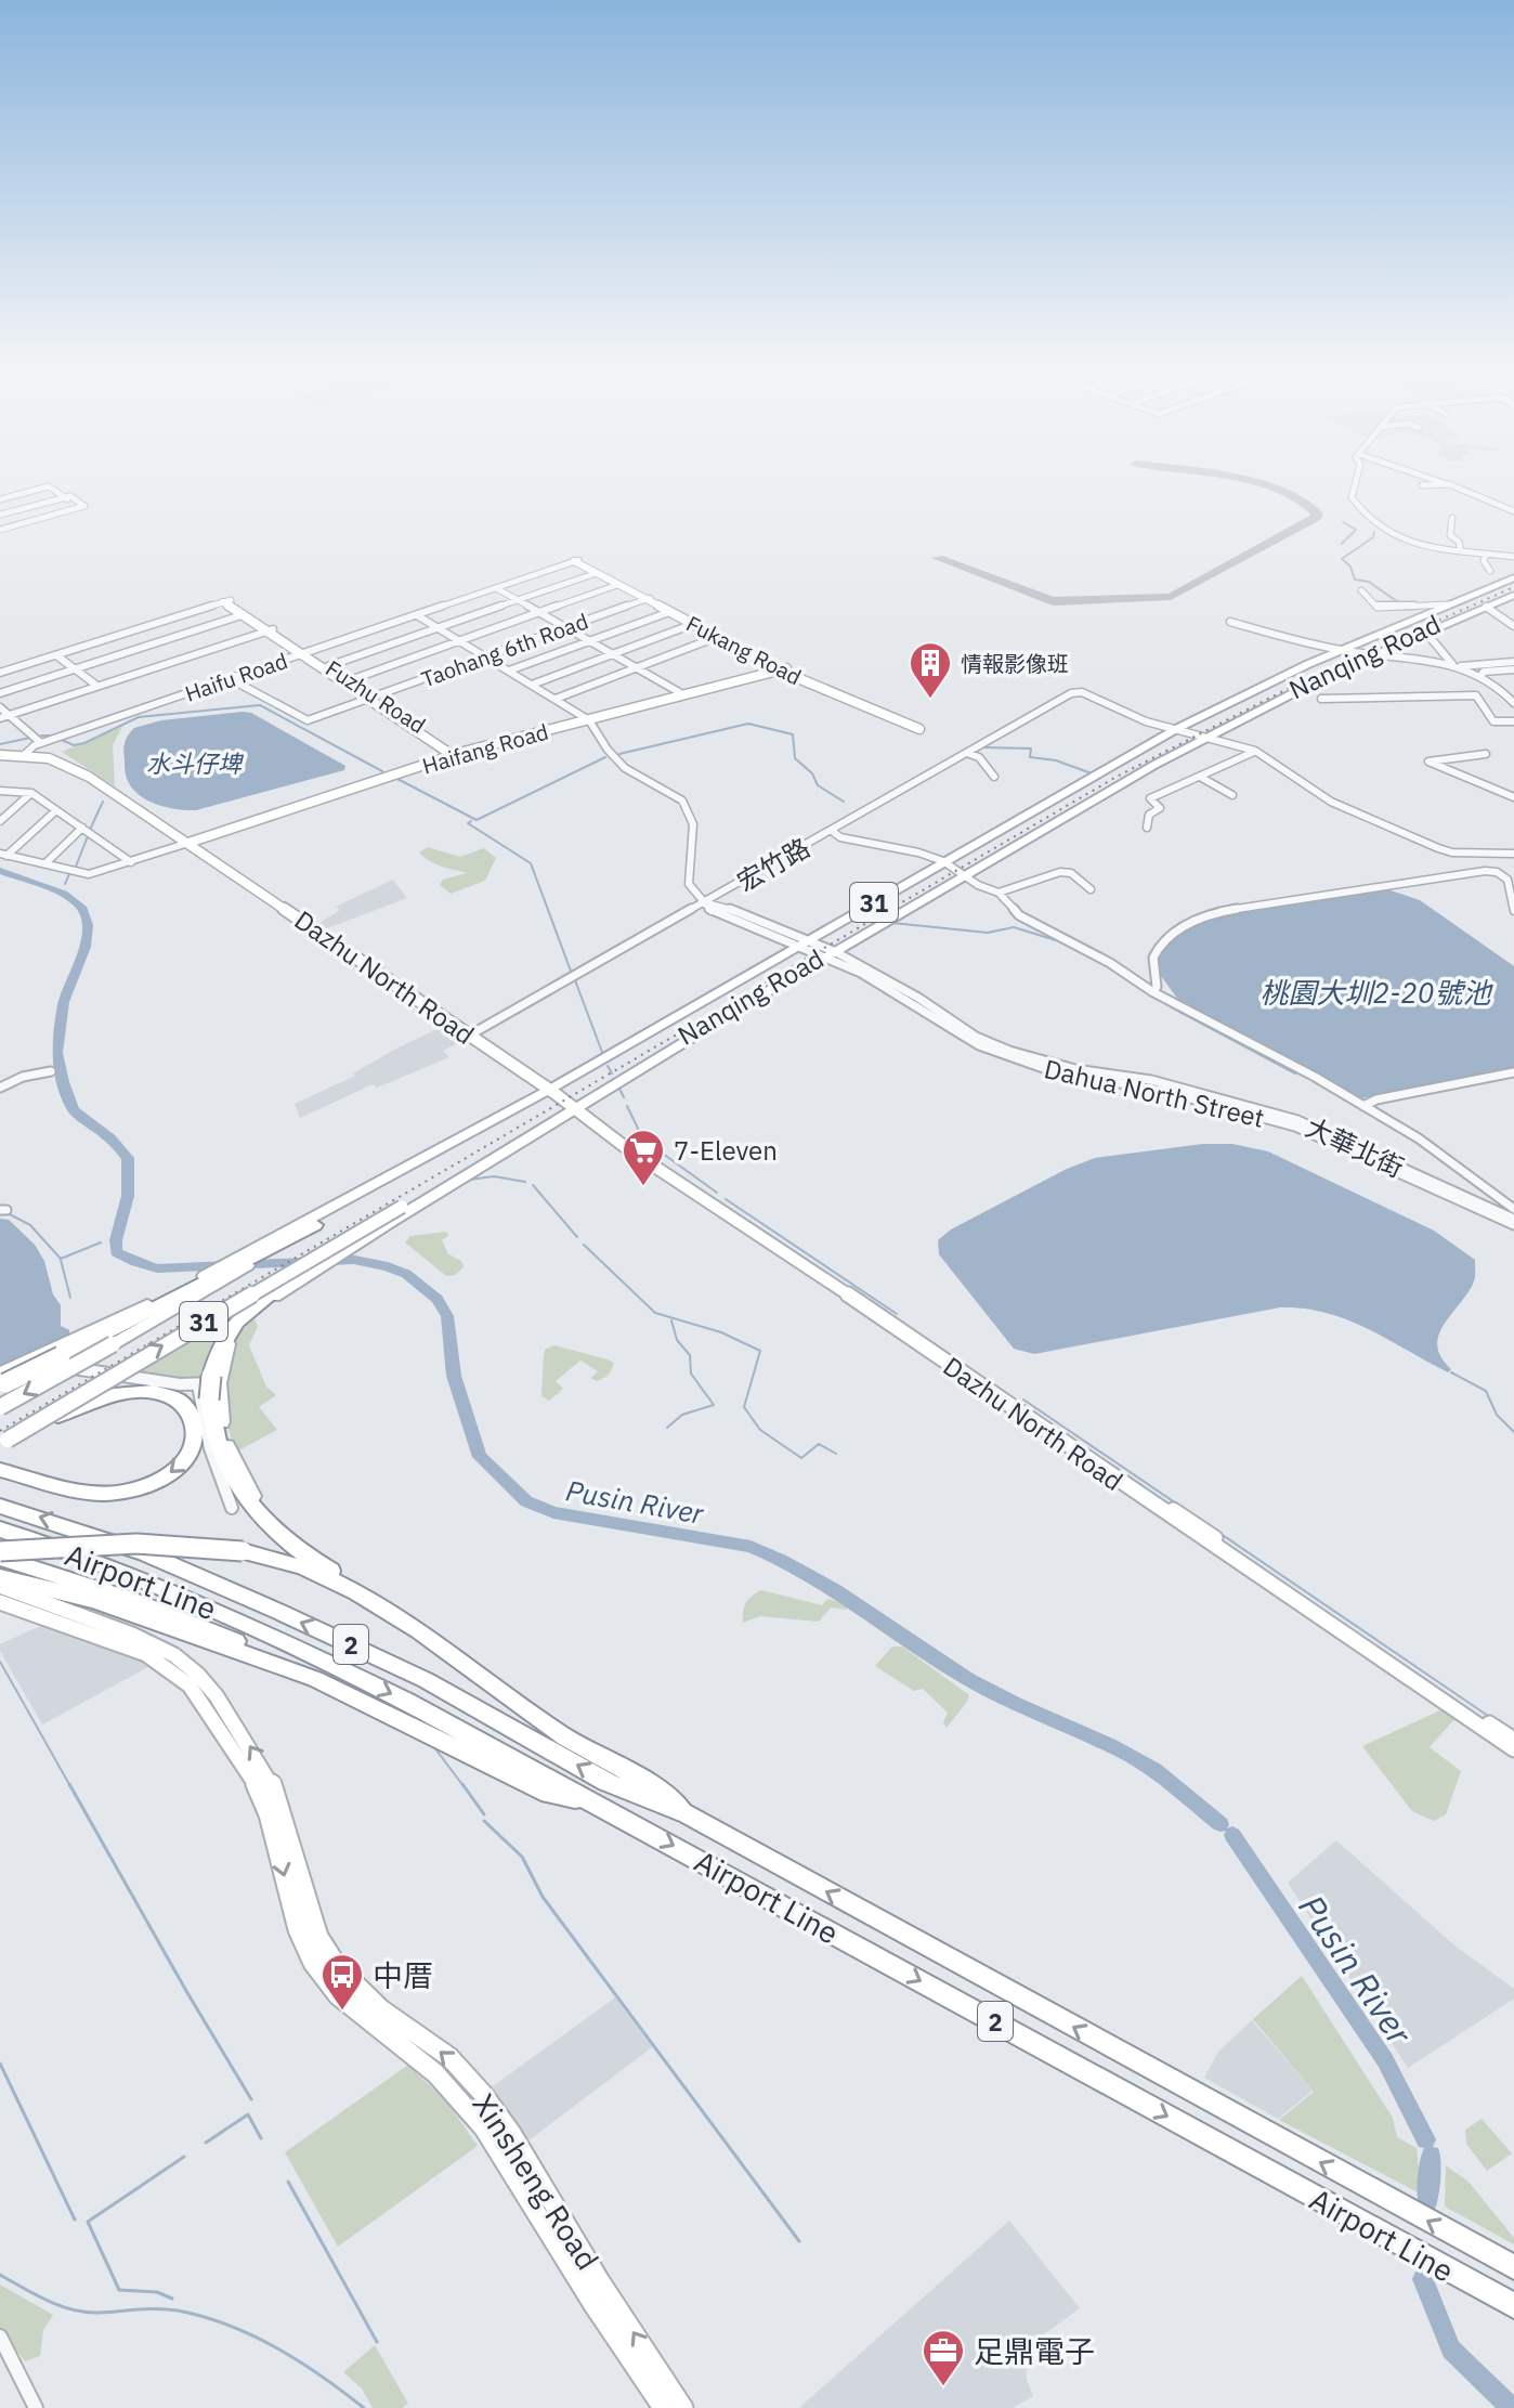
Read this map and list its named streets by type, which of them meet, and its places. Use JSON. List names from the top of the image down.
{
  "streets": {
    "highway": ["Airport Line", "2"],
    "main road": ["Nanqing Road", "31"],
    "street": [
      "Taohang 6th Road",
      "Fukang Road",
      "Haifu Road",
      "Fuzhu Road",
      "Haifang Road",
      "宏竹路",
      "Dazhu North Road",
      "Dahua North Street",
      "大華北街",
      "Xinsheng Road"
    ]
  },
  "crossings": [
    ["Taohang 6th Road", "Fukang Road"],
    ["Taohang 6th Road", "Haifu Road"],
    ["Taohang 6th Road", "Fuzhu Road"],
    ["Fukang Road", "Haifu Road"],
    ["Fukang Road", "Haifang Road"],
    ["Nanqing Road", "宏竹路"],
    ["Nanqing Road", "31"],
    ["Nanqing Road", "Dazhu North Road"],
    ["Nanqing Road", "Dahua North Street"],
    ["Haifu Road", "Fuzhu Road"],
    ["Fuzhu Road", "Haifang Road"],
    ["Haifang Road", "Dazhu North Road"],
    ["宏竹路", "31"],
    ["宏竹路", "Dazhu North Road"],
    ["31", "Dazhu North Road"],
    ["31", "Dahua North Street"],
    ["Dahua North Street", "大華北街"]
  ],
  "water": ["水斗仔埤", "桃園大圳2-20號池", "Pusin River"],
  "places": {
    "building": ["情報影像班"],
    "supermarket": ["7-Eleven"],
    "bus stop": ["中厝"],
    "office": ["足鼎電子"]
  }
}
